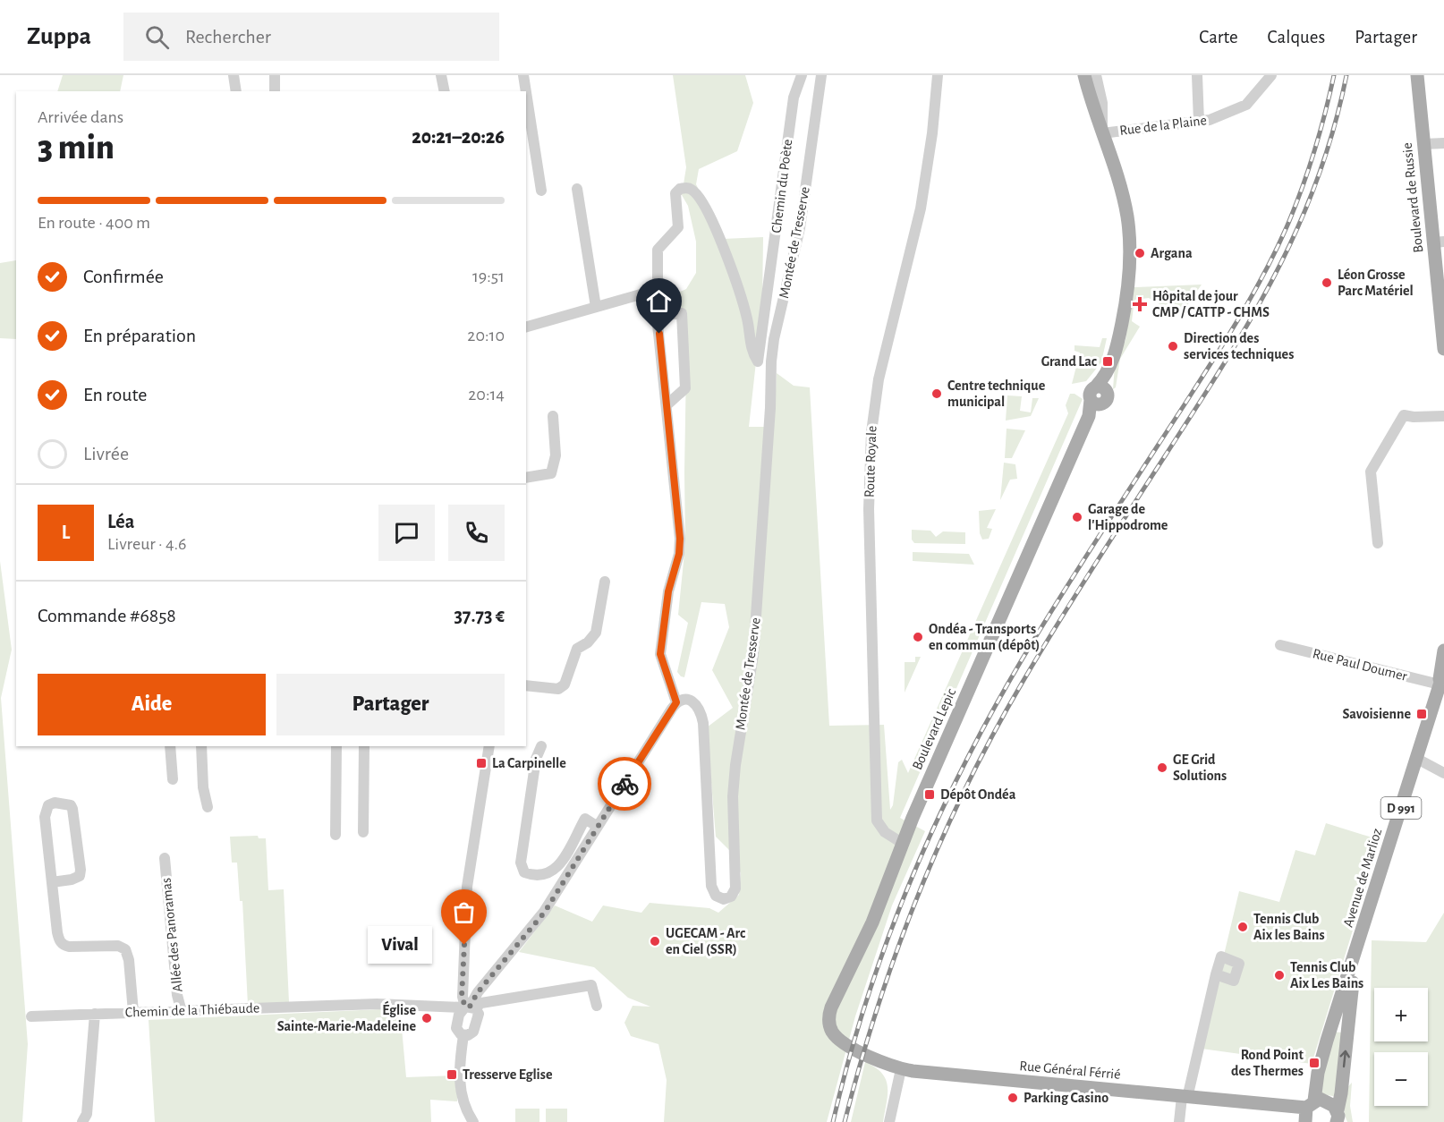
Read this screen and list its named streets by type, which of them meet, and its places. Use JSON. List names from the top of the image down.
{
  "streets": {
    "main road": [
      "Boulevard de Russie",
      "Boulevard Lepic",
      "D 991",
      "Avenue de Marlioz",
      "Rue Général Férrié"
    ],
    "street": [
      "Rue de la Plaine",
      "Chemin du Poète",
      "Montée de Tresserve",
      "Route Royale",
      "Rue Paul Doumer",
      "Allée des Panoramas",
      "Chemin de la Thiébaude"
    ]
  },
  "crossings": [
    ["Rue de la Plaine", "Boulevard Lepic"],
    ["Route Royale", "Boulevard Lepic"],
    ["Rue Paul Doumer", "Avenue de Marlioz"],
    ["Boulevard Lepic", "Rue Général Férrié"],
    ["Avenue de Marlioz", "Rue Général Férrié"],
    ["Allée des Panoramas", "Chemin de la Thiébaude"]
  ],
  "places": {
    "other": [
      "Argana",
      "Léon Grosse Parc Matériel",
      "Direction des services techniques",
      "Centre technique municipal",
      "Garage de l'Hippodrome",
      "Ondéa - Transports en commun (dépôt)",
      "GE Grid Solutions",
      "Tennis Club Aix les Bains",
      "UGECAM - Arc en Ciel (SSR)",
      "Vival",
      "Tennis Club Aix Les Bains",
      "Église Sainte-Marie-Madeleine",
      "Parking Casino"
    ],
    "health": ["Hôpital de jour CMP / CATTP - CHMS"],
    "transit": [
      "Grand Lac",
      "Savoisienne",
      "La Carpinelle",
      "Dépôt Ondéa",
      "Rond Point des Thermes",
      "Tresserve Eglise"
    ]
  },
  "page": {
    "header": "Zuppa",
    "search": "Rechercher",
    "nav": ["Carte", "Calques", "Partager"],
    "heading": ["3 min", "Arrivée dans", "20:21–20:26"],
    "panel": [
      "Léa",
      "Livreur · 4.6",
      "Commande #6858",
      "37.73 €"
    ],
    "bar": "En route · 400 m",
    "list": [
      ["Confirmée", "19:51"],
      ["En préparation", "20:10"],
      ["En route", "20:14"],
      "Livrée"
    ],
    "round": "L",
    "buttons": ["Aide", "Partager"],
    "bubble": "Vival",
    "map_buttons": ["+", "−"]
  }
}
